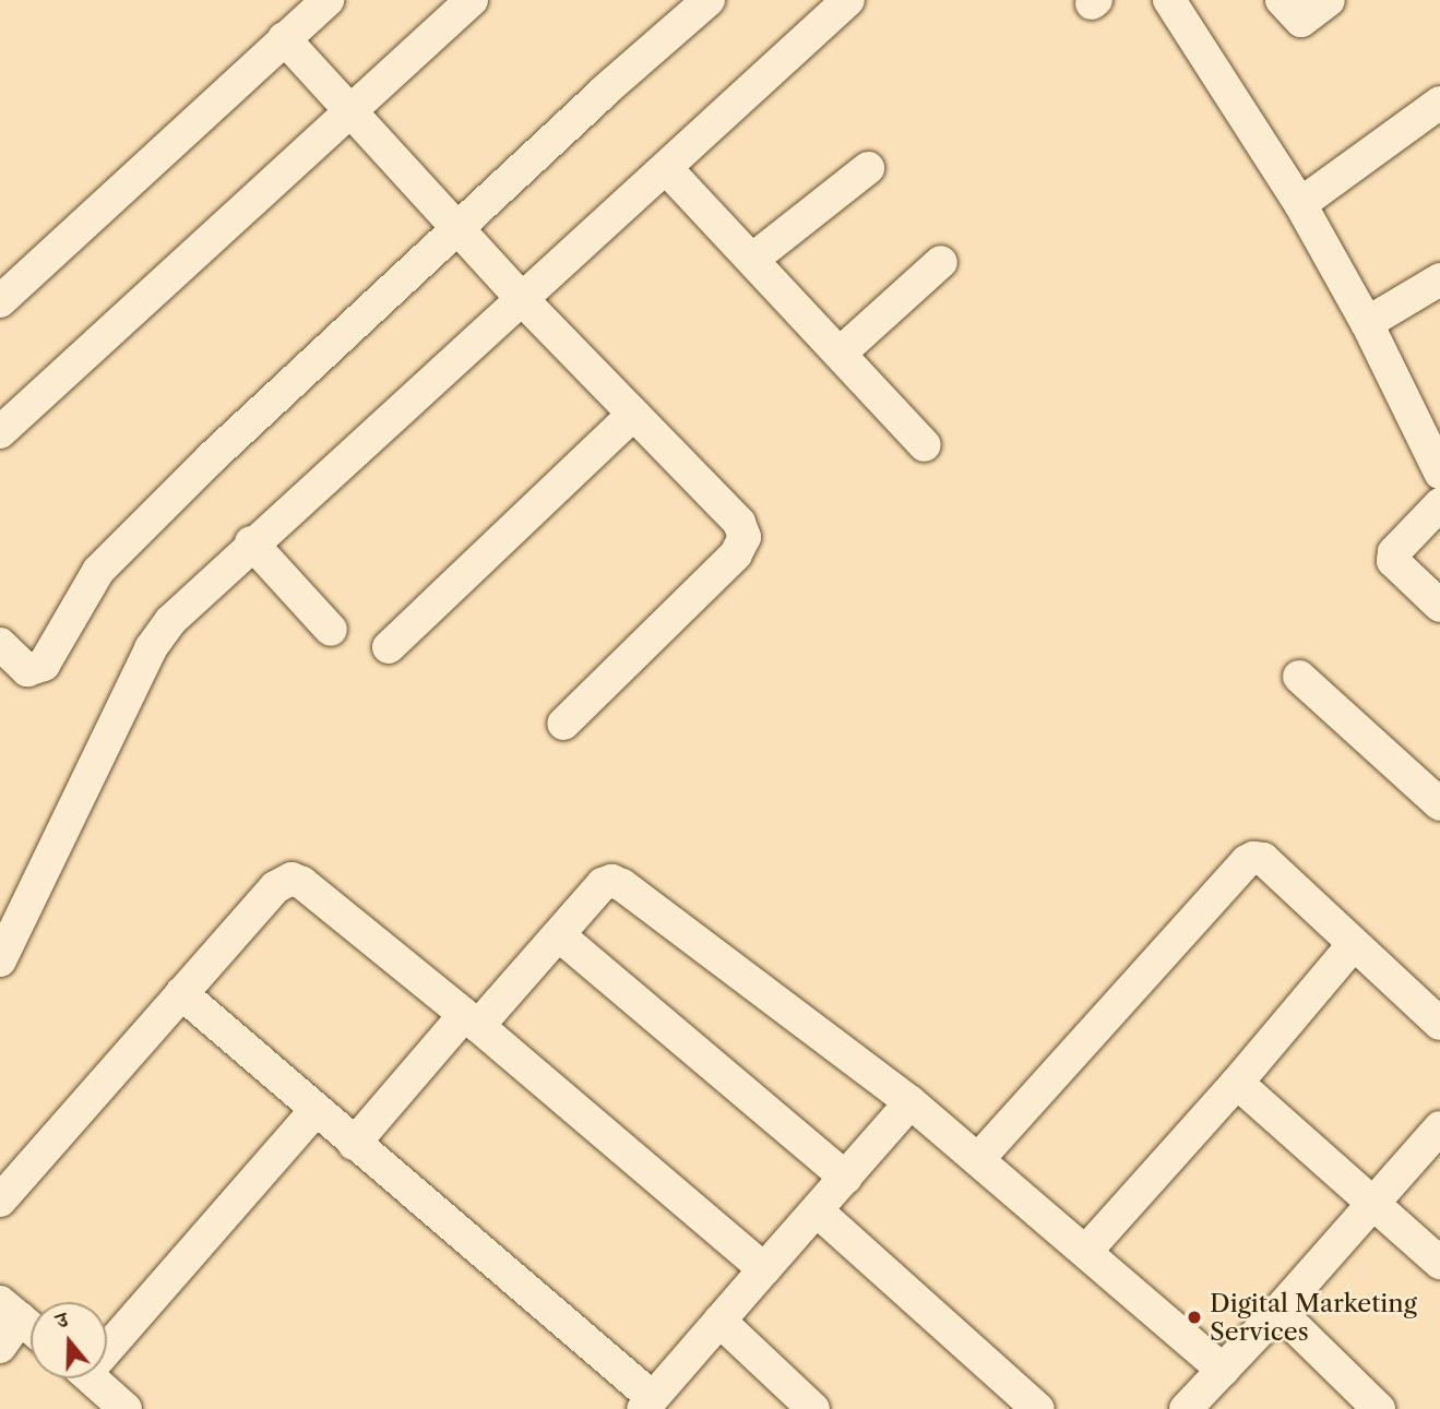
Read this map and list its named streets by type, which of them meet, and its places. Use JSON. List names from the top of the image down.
{
  "places": ["Digital Marketing Services"],
  "north": "top"
}
